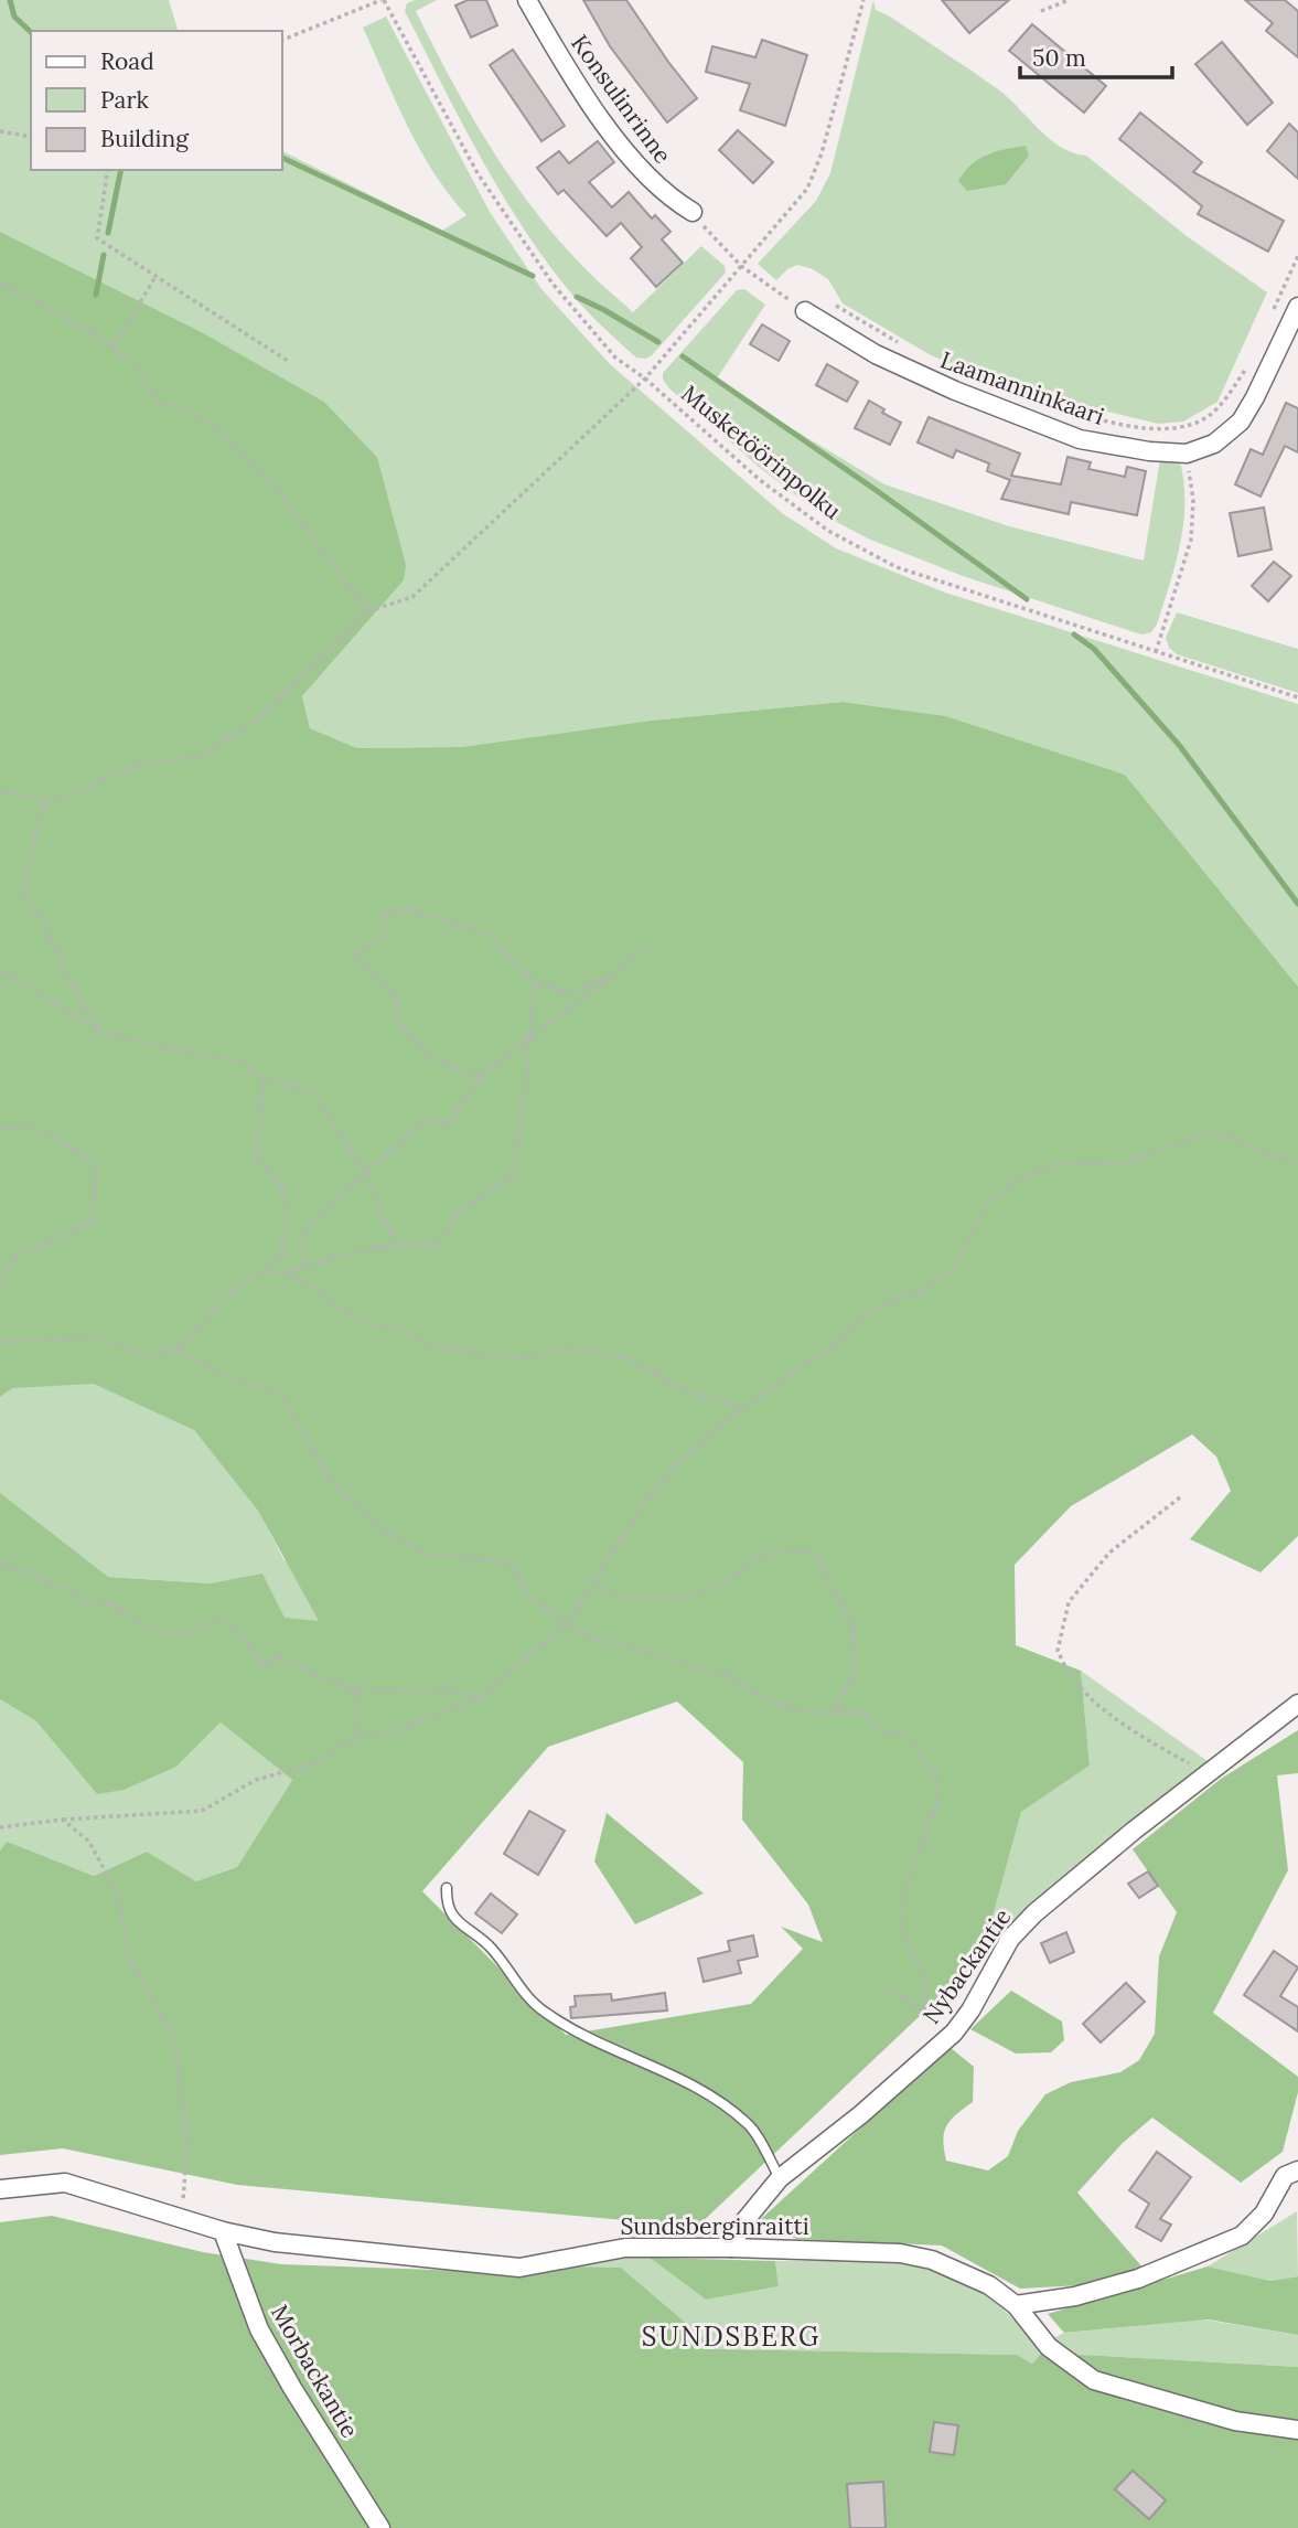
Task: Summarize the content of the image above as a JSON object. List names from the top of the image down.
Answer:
{
  "streets": {
    "street": [
      "Konsulinrinne",
      "Laamanninkaari",
      "Nybackantie",
      "Sundsberginraitti",
      "Morbackantie"
    ],
    "path": ["Musketöörinpolku"]
  },
  "crossings": [
    ["Nybackantie", "Sundsberginraitti"],
    ["Sundsberginraitti", "Morbackantie"]
  ],
  "districts": ["SUNDSBERG"],
  "legend": ["Road", "Park", "Building"],
  "scale_bar": "50 m"
}
